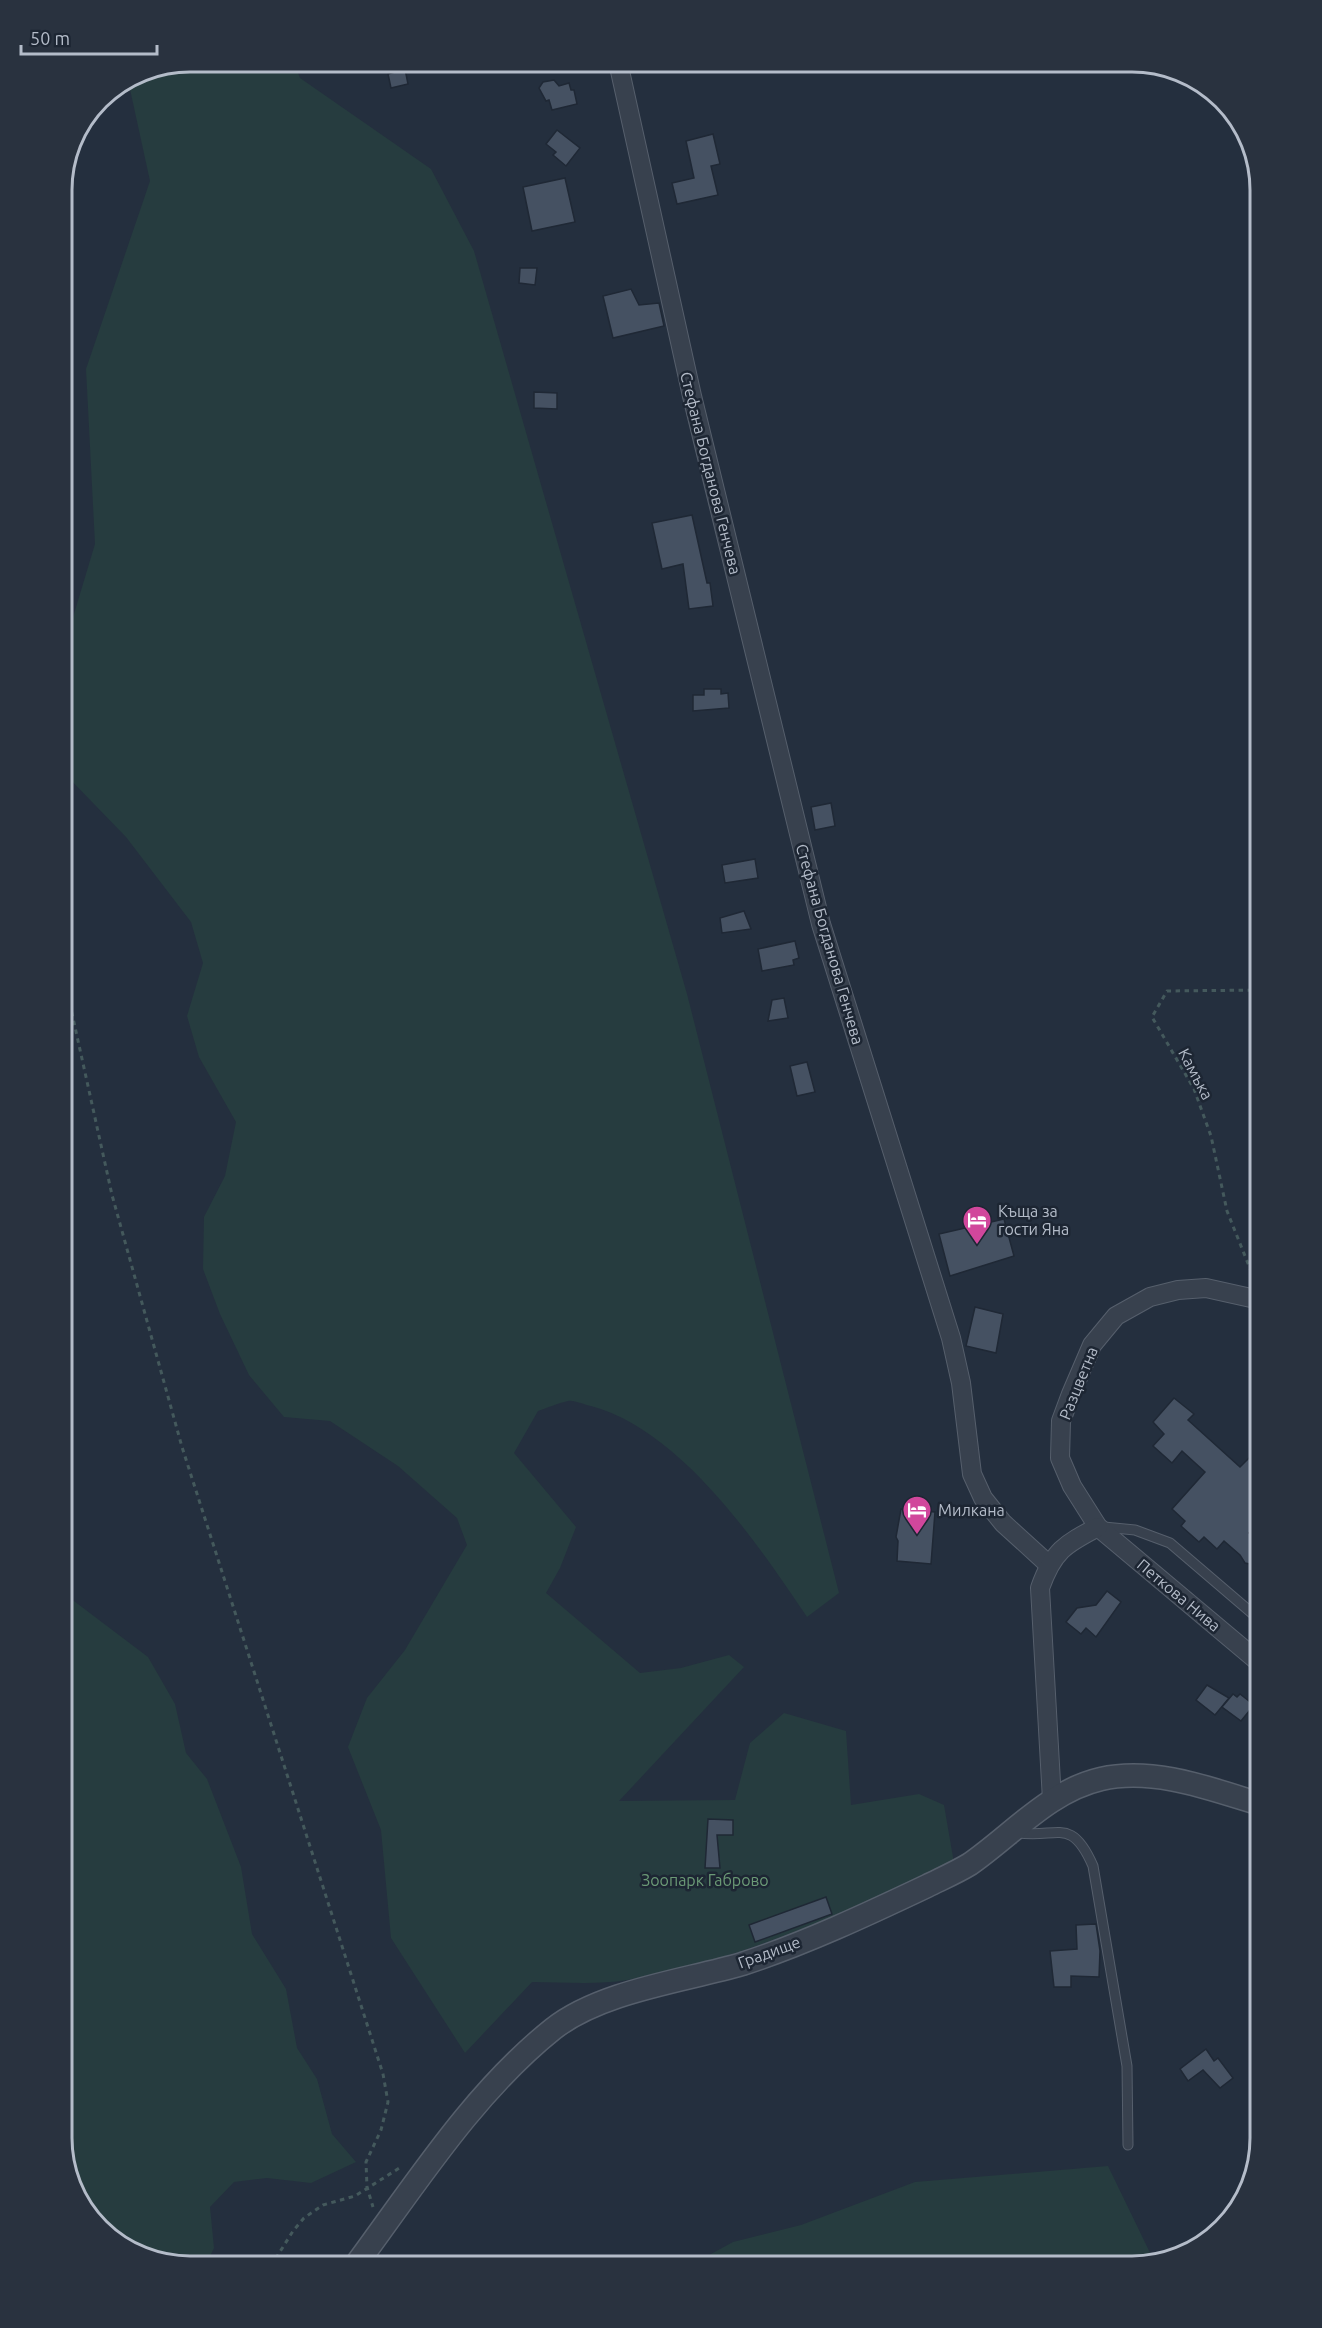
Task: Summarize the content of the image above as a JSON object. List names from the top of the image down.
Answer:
{
  "streets": {
    "street": [
      "Стефана Богданова Генчева",
      "Разцветна",
      "Петкова Нива",
      "Градище"
    ],
    "path": ["Камъка"]
  },
  "crossings": [
    ["Разцветна", "Петкова Нива"]
  ],
  "parks": ["Зоопарк Габрово"],
  "places": {
    "hotel": ["Къща за гости Яна", "Милкана"]
  },
  "scale_bar": "50 m"
}
